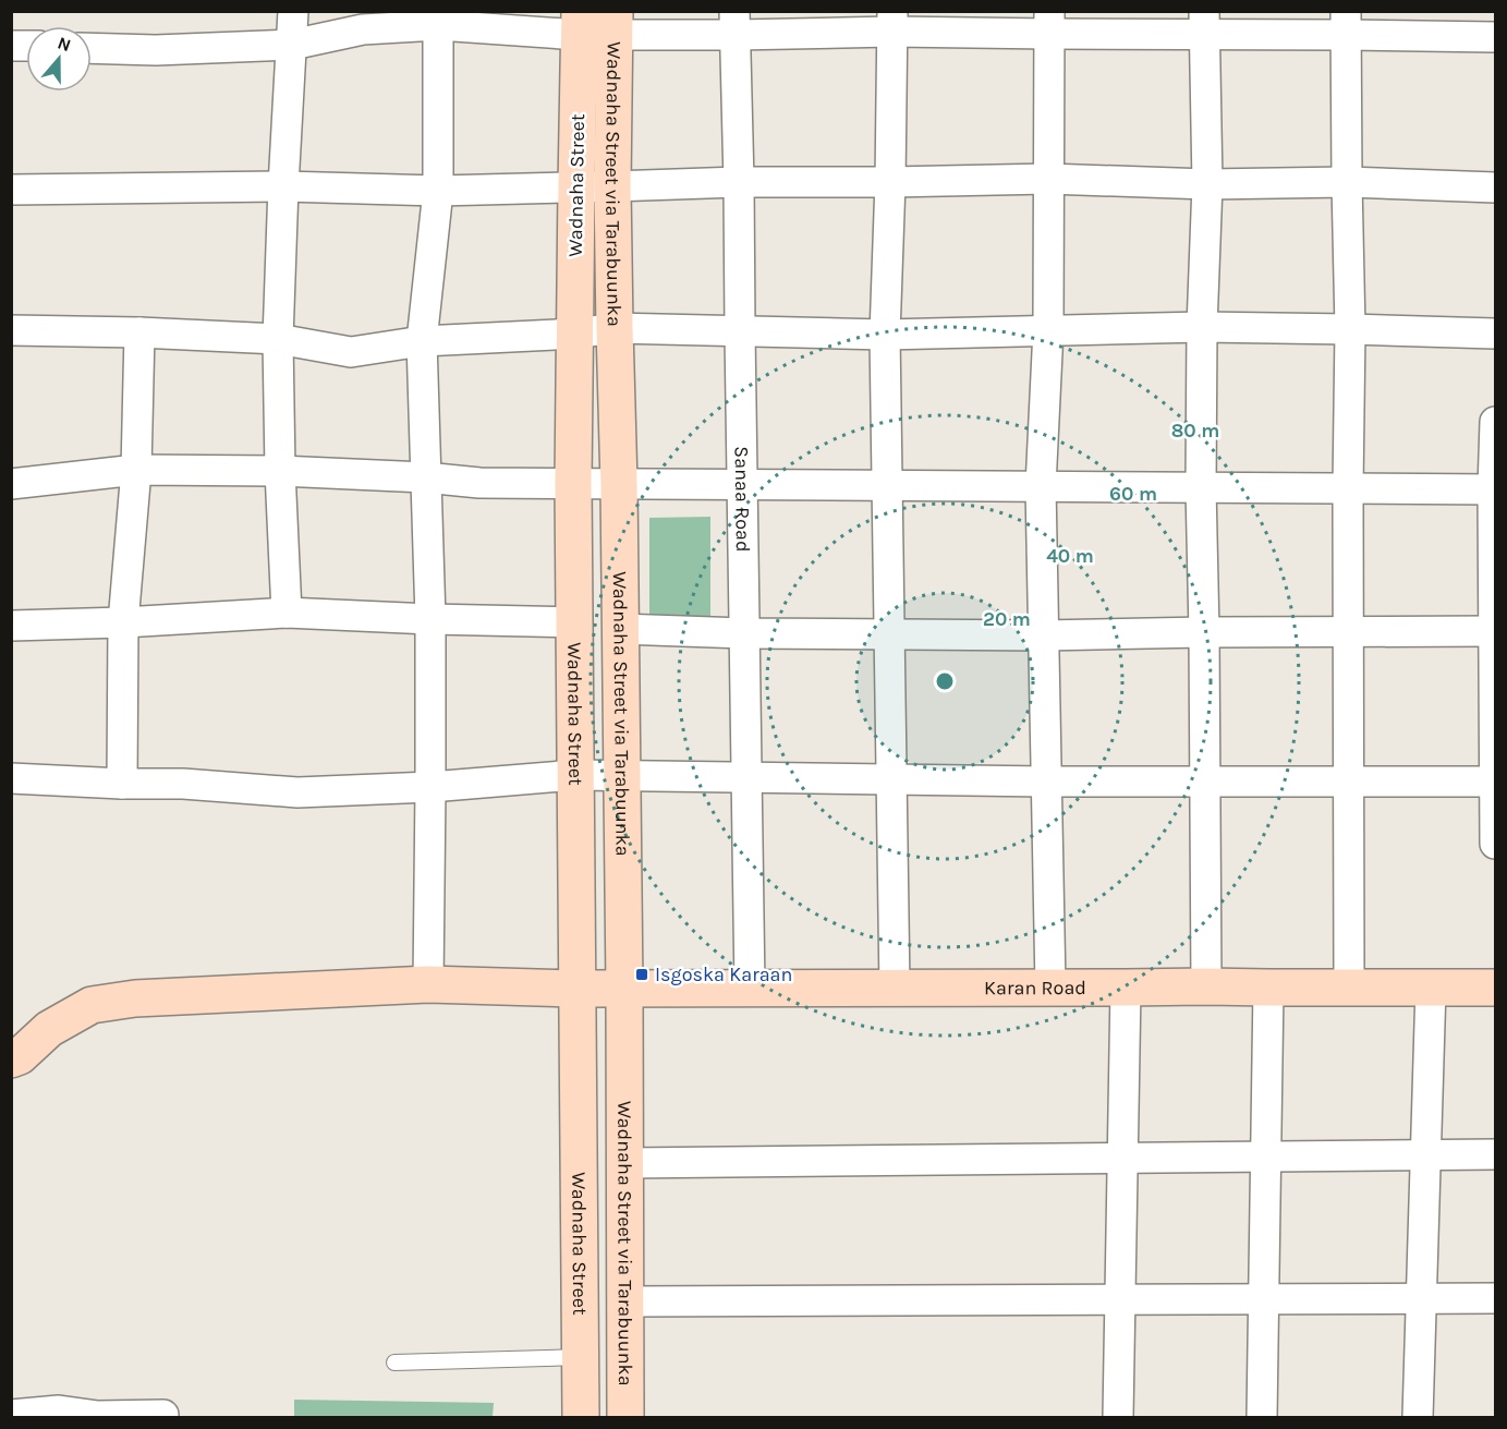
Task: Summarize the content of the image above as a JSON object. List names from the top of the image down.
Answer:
{
  "streets": {
    "main road": ["Wadnaha Street", "Wadnaha Street via Tarabuunka", "Karan Road"],
    "street": ["Sanaa Road"]
  },
  "crossings": [
    ["Wadnaha Street", "Karan Road"],
    ["Wadnaha Street via Tarabuunka", "Karan Road"],
    ["Sanaa Road", "Karan Road"]
  ],
  "places": {
    "transit": ["Isgoska Karaan"]
  },
  "north": "top",
  "rings": [
    "80 m",
    "60 m",
    "40 m",
    "20 m"
  ]
}
